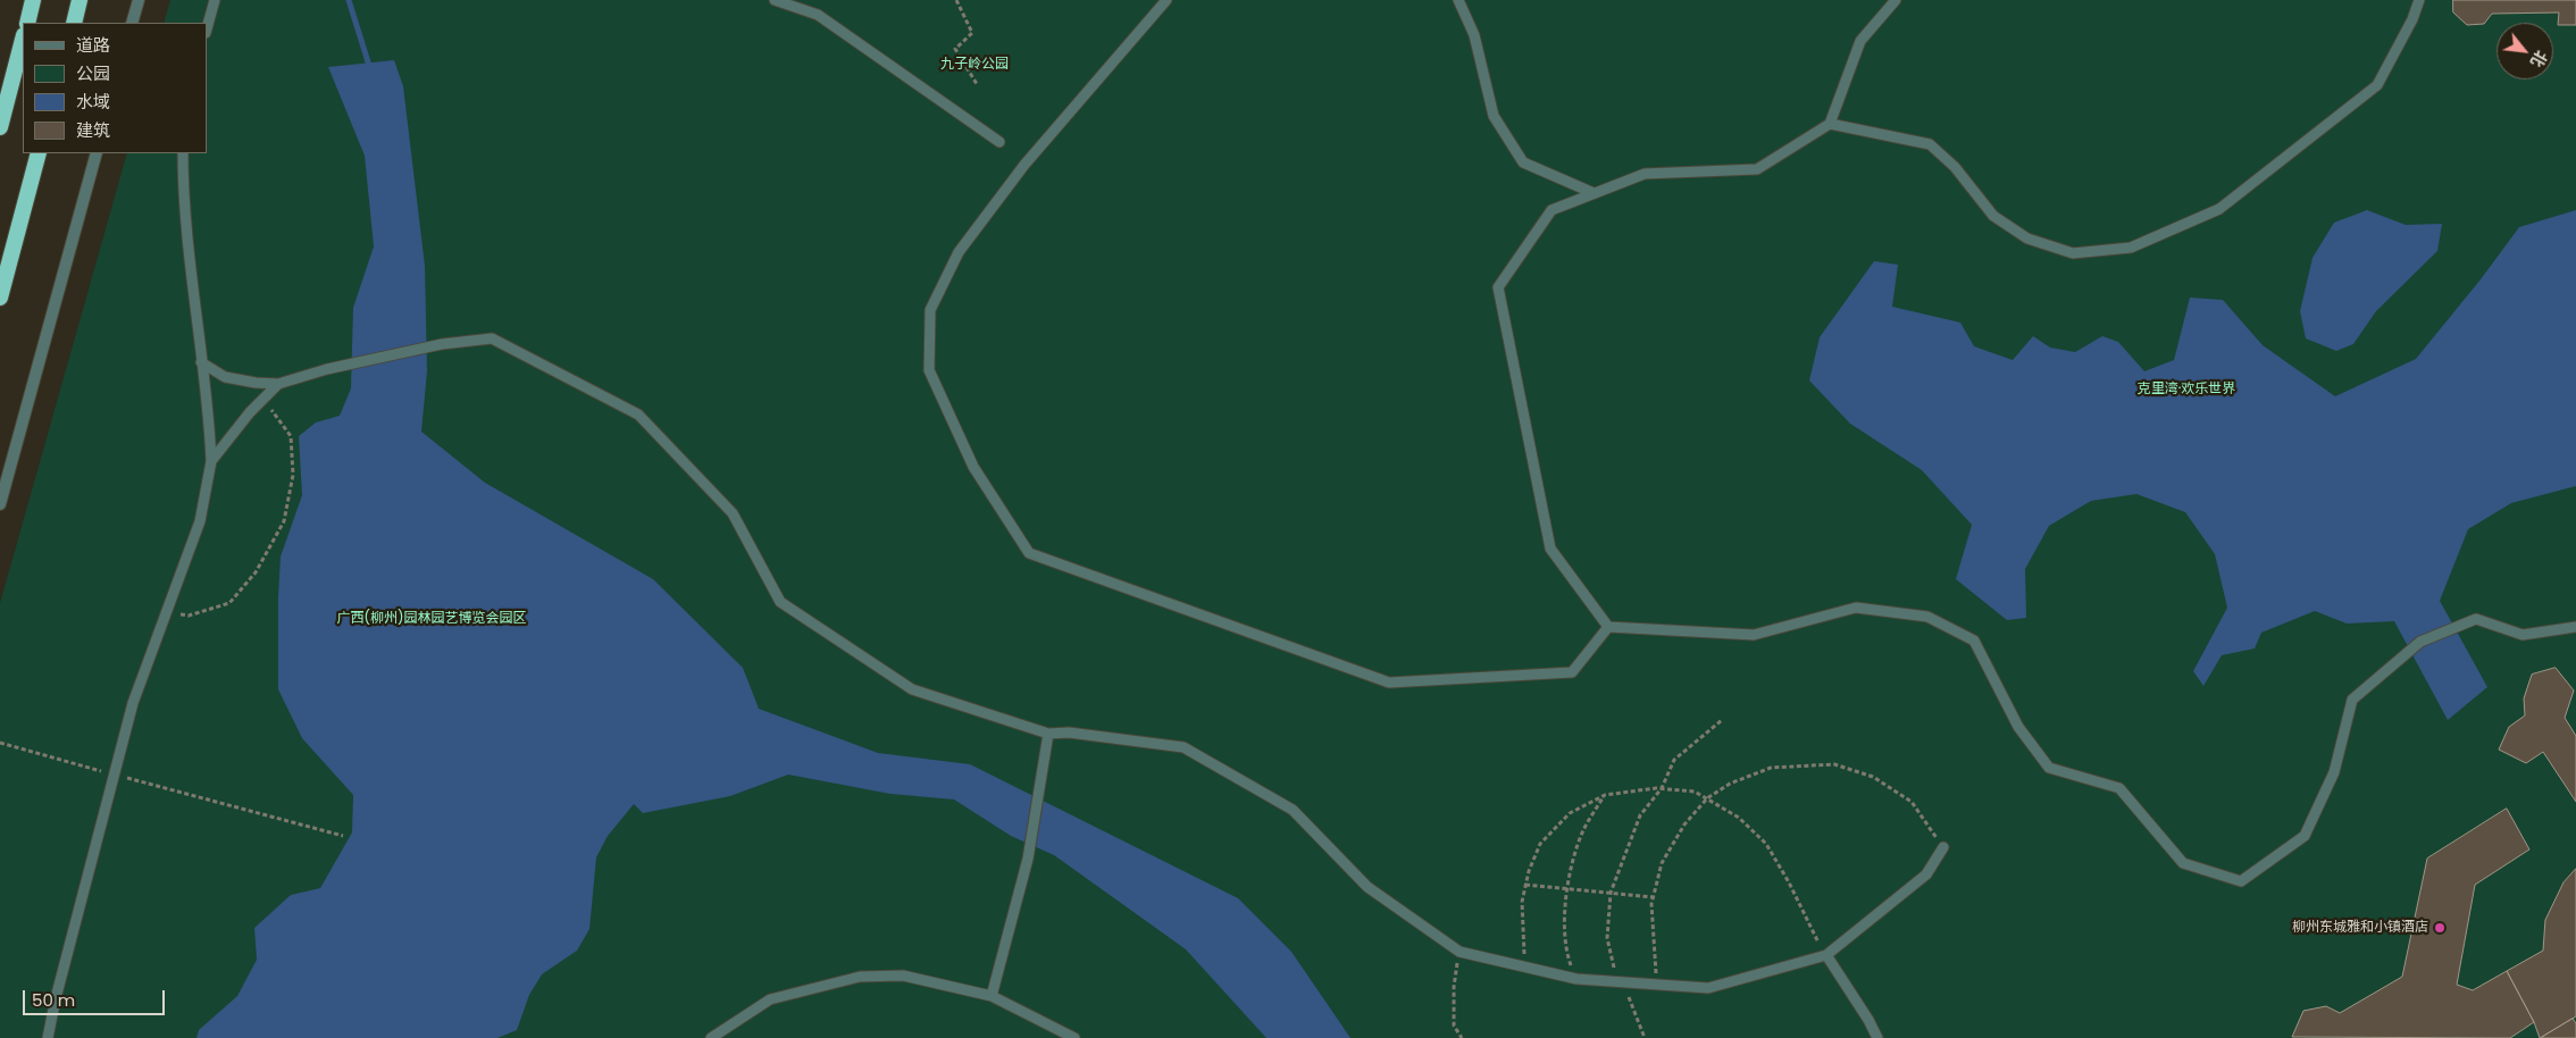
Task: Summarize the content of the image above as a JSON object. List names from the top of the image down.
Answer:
{
  "parks": ["九子岭公园", "克里湾·欢乐世界", "广西(柳州)园林园艺博览会园区"],
  "places": ["柳州东城雅和小镇酒店"],
  "legend": [
    "道路",
    "公园",
    "水域",
    "建筑"
  ],
  "scale_bar": "50 m",
  "north": "bottom right"
}
